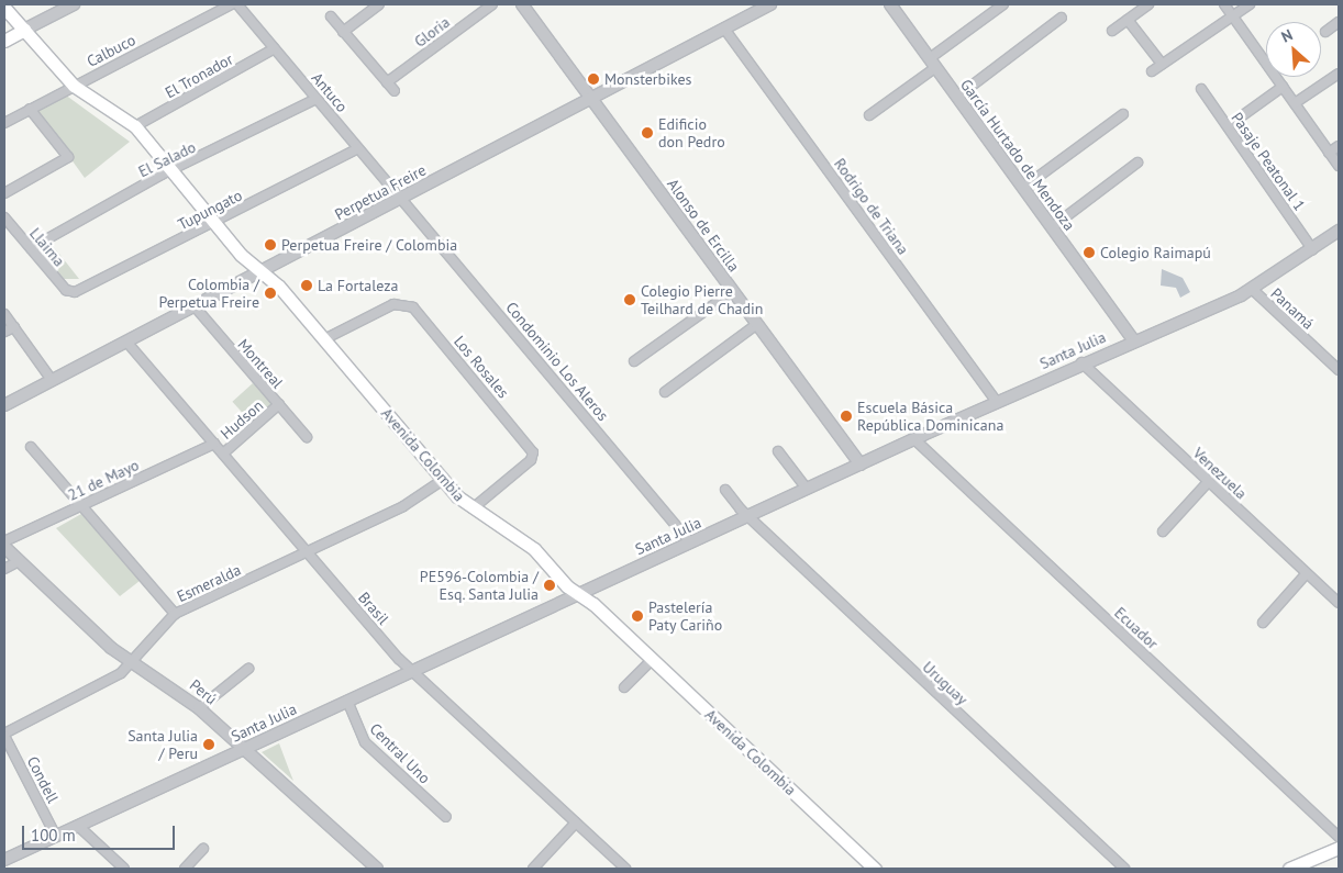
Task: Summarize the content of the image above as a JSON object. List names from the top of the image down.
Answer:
{
  "streets": {
    "main road": ["Avenida Colombia"],
    "street": [
      "Gloria",
      "Calbuco",
      "El Tronador",
      "Antuco",
      "García Hurtado de Mendoza",
      "El Salado",
      "Pasaje Peatonal 1",
      "Perpetua Freire",
      "Rodrigo de Triana",
      "Tupungato",
      "Alonso de Ercilla",
      "Llaima",
      "Panamá",
      "Santa Julia",
      "Condominio Los Aleros",
      "Montreal",
      "Los Rosales",
      "Hudson",
      "Venezuela",
      "21 de Mayo",
      "Esmeralda",
      "Brasil",
      "Ecuador",
      "Uruguay",
      "Perú",
      "Central Uno",
      "Condell"
    ]
  },
  "crossings": [
    ["Calbuco", "Avenida Colombia"],
    ["El Tronador", "Antuco"],
    ["El Tronador", "Avenida Colombia"],
    ["Antuco", "El Salado"],
    ["Antuco", "Perpetua Freire"],
    ["Antuco", "Tupungato"],
    ["Antuco", "Condominio Los Aleros"],
    ["García Hurtado de Mendoza", "Santa Julia"],
    ["El Salado", "Llaima"],
    ["El Salado", "Avenida Colombia"],
    ["Pasaje Peatonal 1", "Santa Julia"],
    ["Perpetua Freire", "Rodrigo de Triana"],
    ["Perpetua Freire", "Alonso de Ercilla"],
    ["Perpetua Freire", "Condominio Los Aleros"],
    ["Perpetua Freire", "Montreal"],
    ["Perpetua Freire", "Avenida Colombia"],
    ["Perpetua Freire", "Brasil"],
    ["Rodrigo de Triana", "Santa Julia"],
    ["Tupungato", "Llaima"],
    ["Tupungato", "Avenida Colombia"],
    ["Alonso de Ercilla", "Santa Julia"],
    ["Panamá", "Santa Julia"],
    ["Santa Julia", "Condominio Los Aleros"],
    ["Santa Julia", "Avenida Colombia"],
    ["Santa Julia", "Venezuela"],
    ["Santa Julia", "Brasil"],
    ["Santa Julia", "Ecuador"],
    ["Santa Julia", "Uruguay"],
    ["Santa Julia", "Perú"],
    ["Santa Julia", "Central Uno"],
    ["Santa Julia", "Condell"],
    ["Montreal", "Hudson"],
    ["Los Rosales", "Avenida Colombia"],
    ["Hudson", "Brasil"],
    ["Avenida Colombia", "Esmeralda"],
    ["21 de Mayo", "Brasil"],
    ["Esmeralda", "Brasil"],
    ["Esmeralda", "Perú"],
    ["Esmeralda", "Condell"]
  ],
  "places": [
    "Monsterbikes",
    "Edificio don Pedro",
    "Perpetua Freire / Colombia",
    "Colegio Raimapú",
    "La Fortaleza",
    "Colombia / Perpetua Freire",
    "Colegio Pierre Teilhard de Chadin",
    "Escuela Básica República Dominicana",
    "PE596-Colombia / Esq. Santa Julia",
    "Pastelería Paty Cariño",
    "Santa Julia / Peru"
  ],
  "scale_bar": "100 m",
  "north": "top left"
}
